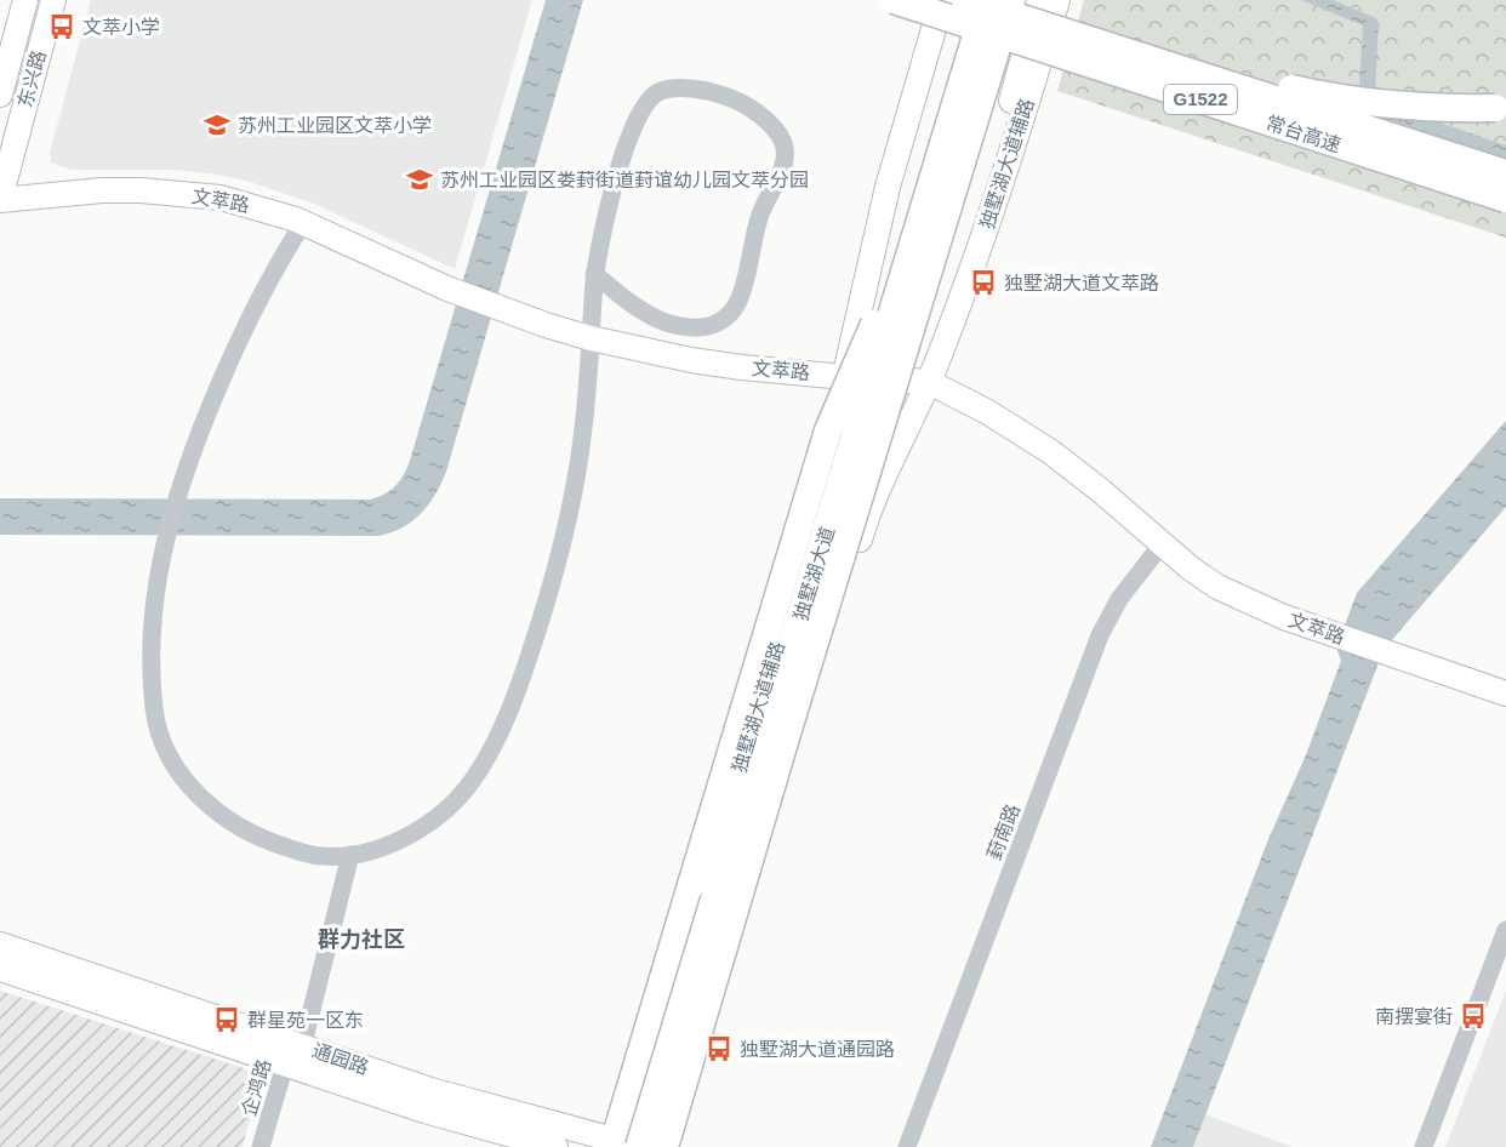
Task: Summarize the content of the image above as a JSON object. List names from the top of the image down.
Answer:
{
  "streets": {
    "highway": ["G1522", "常台高速", "独墅湖大道"],
    "main road": [
      "东兴路",
      "独墅湖大道辅路",
      "文萃路",
      "通园路"
    ],
    "street": ["葑南路", "企鸿路"]
  },
  "crossings": [
    ["东兴路", "文萃路"],
    ["独墅湖大道辅路", "文萃路"],
    ["独墅湖大道辅路", "独墅湖大道"],
    ["独墅湖大道辅路", "通园路"],
    ["文萃路", "葑南路"],
    ["独墅湖大道", "通园路"],
    ["通园路", "企鸿路"]
  ],
  "districts": ["群力社区"],
  "places": {
    "bus stop": [
      "文萃小学",
      "独墅湖大道文萃路",
      "南摆宴街",
      "群星苑一区东",
      "独墅湖大道通园路"
    ],
    "school or university": ["苏州工业园区文萃小学", "苏州工业园区娄葑街道葑谊幼儿园文萃分园"]
  }
}
